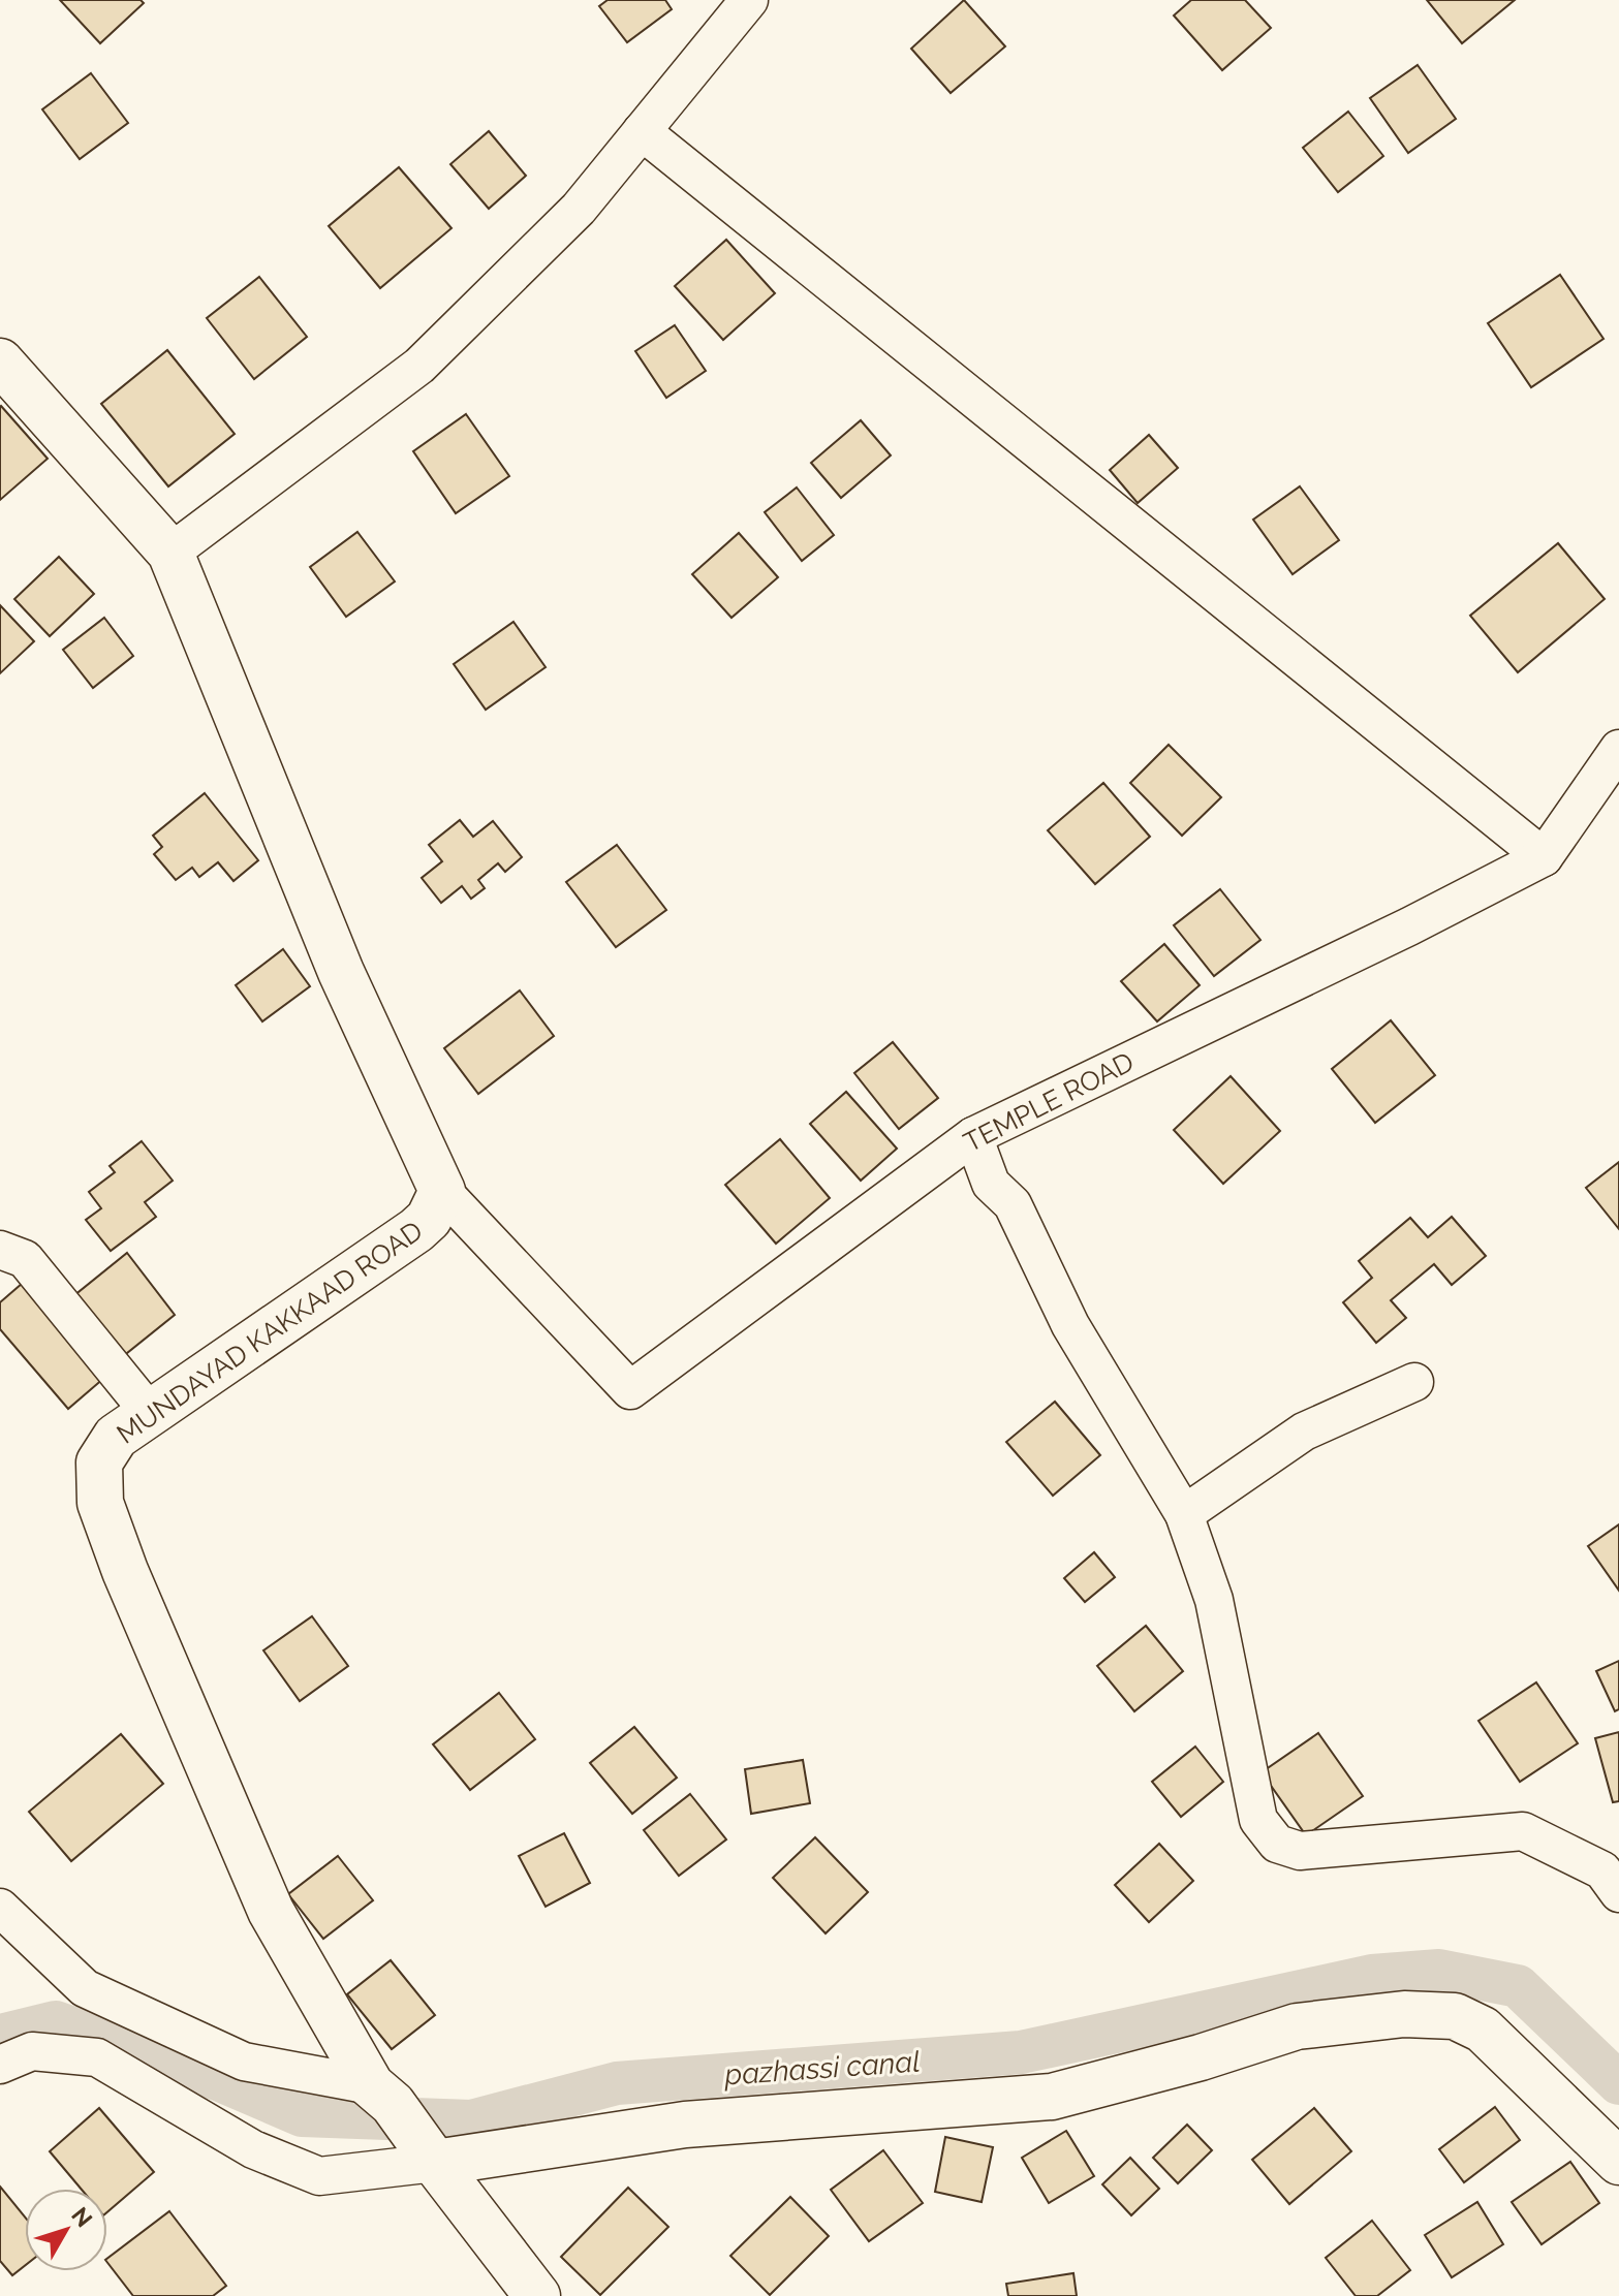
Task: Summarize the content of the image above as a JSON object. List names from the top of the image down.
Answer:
{
  "streets": {
    "main road": ["MUNDAYAD KAKKAAD ROAD"],
    "street": ["TEMPLE ROAD"]
  },
  "crossings": [
    ["TEMPLE ROAD", "MUNDAYAD KAKKAAD ROAD"]
  ],
  "water": ["pazhassi canal"],
  "north": "top right"
}
